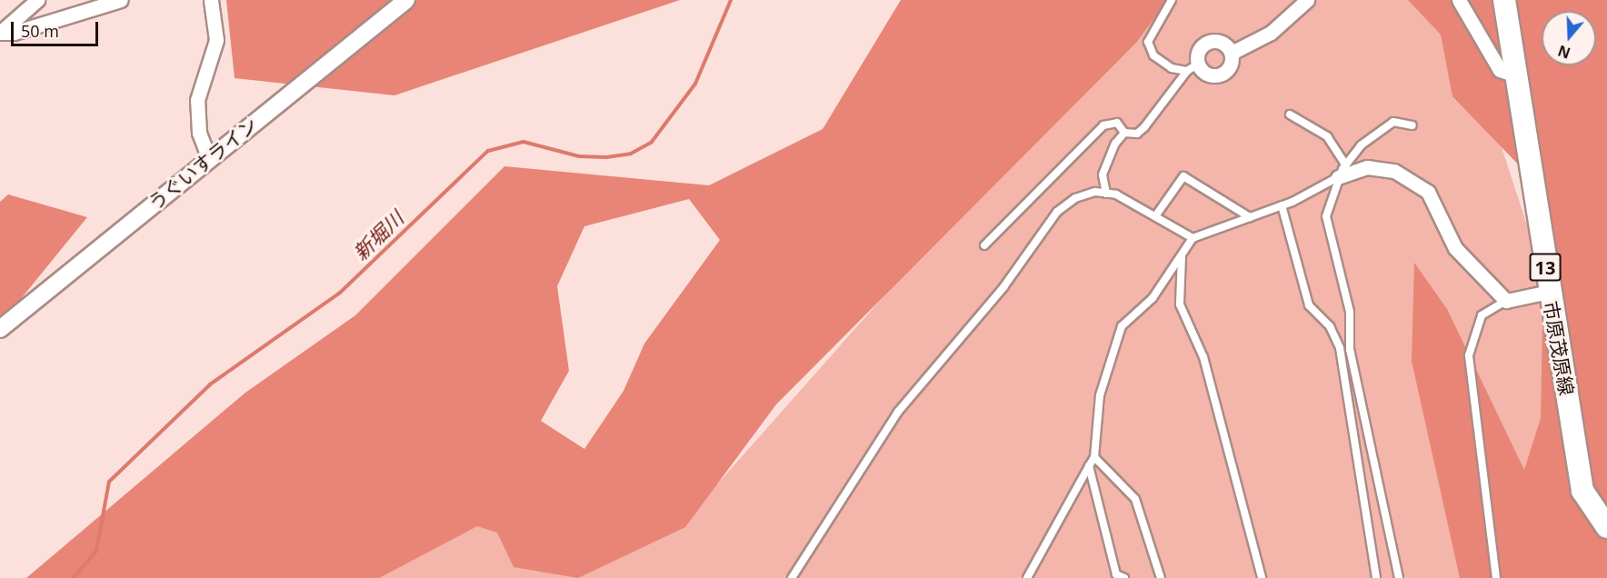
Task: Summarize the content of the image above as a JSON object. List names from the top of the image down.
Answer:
{
  "streets": {
    "main road": ["13", "市原茂原線"],
    "street": ["うぐいすライン"]
  },
  "water": ["新堀川"],
  "scale_bar": "50 m",
  "north": "bottom"
}
